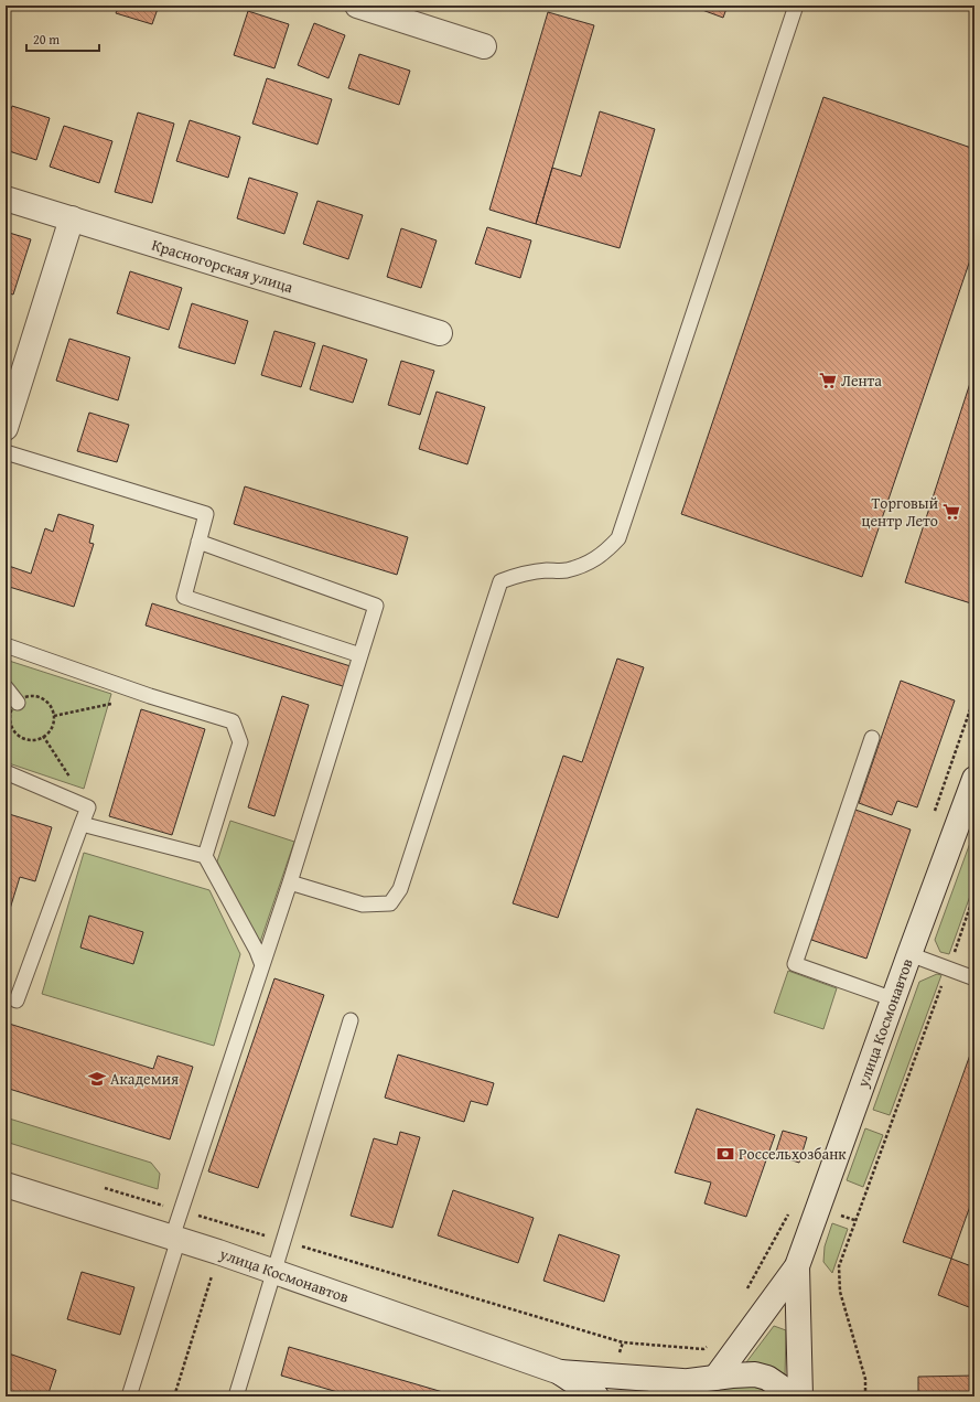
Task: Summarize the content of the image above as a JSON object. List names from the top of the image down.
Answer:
{
  "streets": {
    "street": ["Красногорская улица", "улица Космонавтов"]
  },
  "places": {
    "supermarket": ["Лента", "Торговый центр Лето"],
    "school or university": ["Академия"],
    "bank": ["Россельхозбанк"]
  },
  "scale_bar": "20 m"
}
